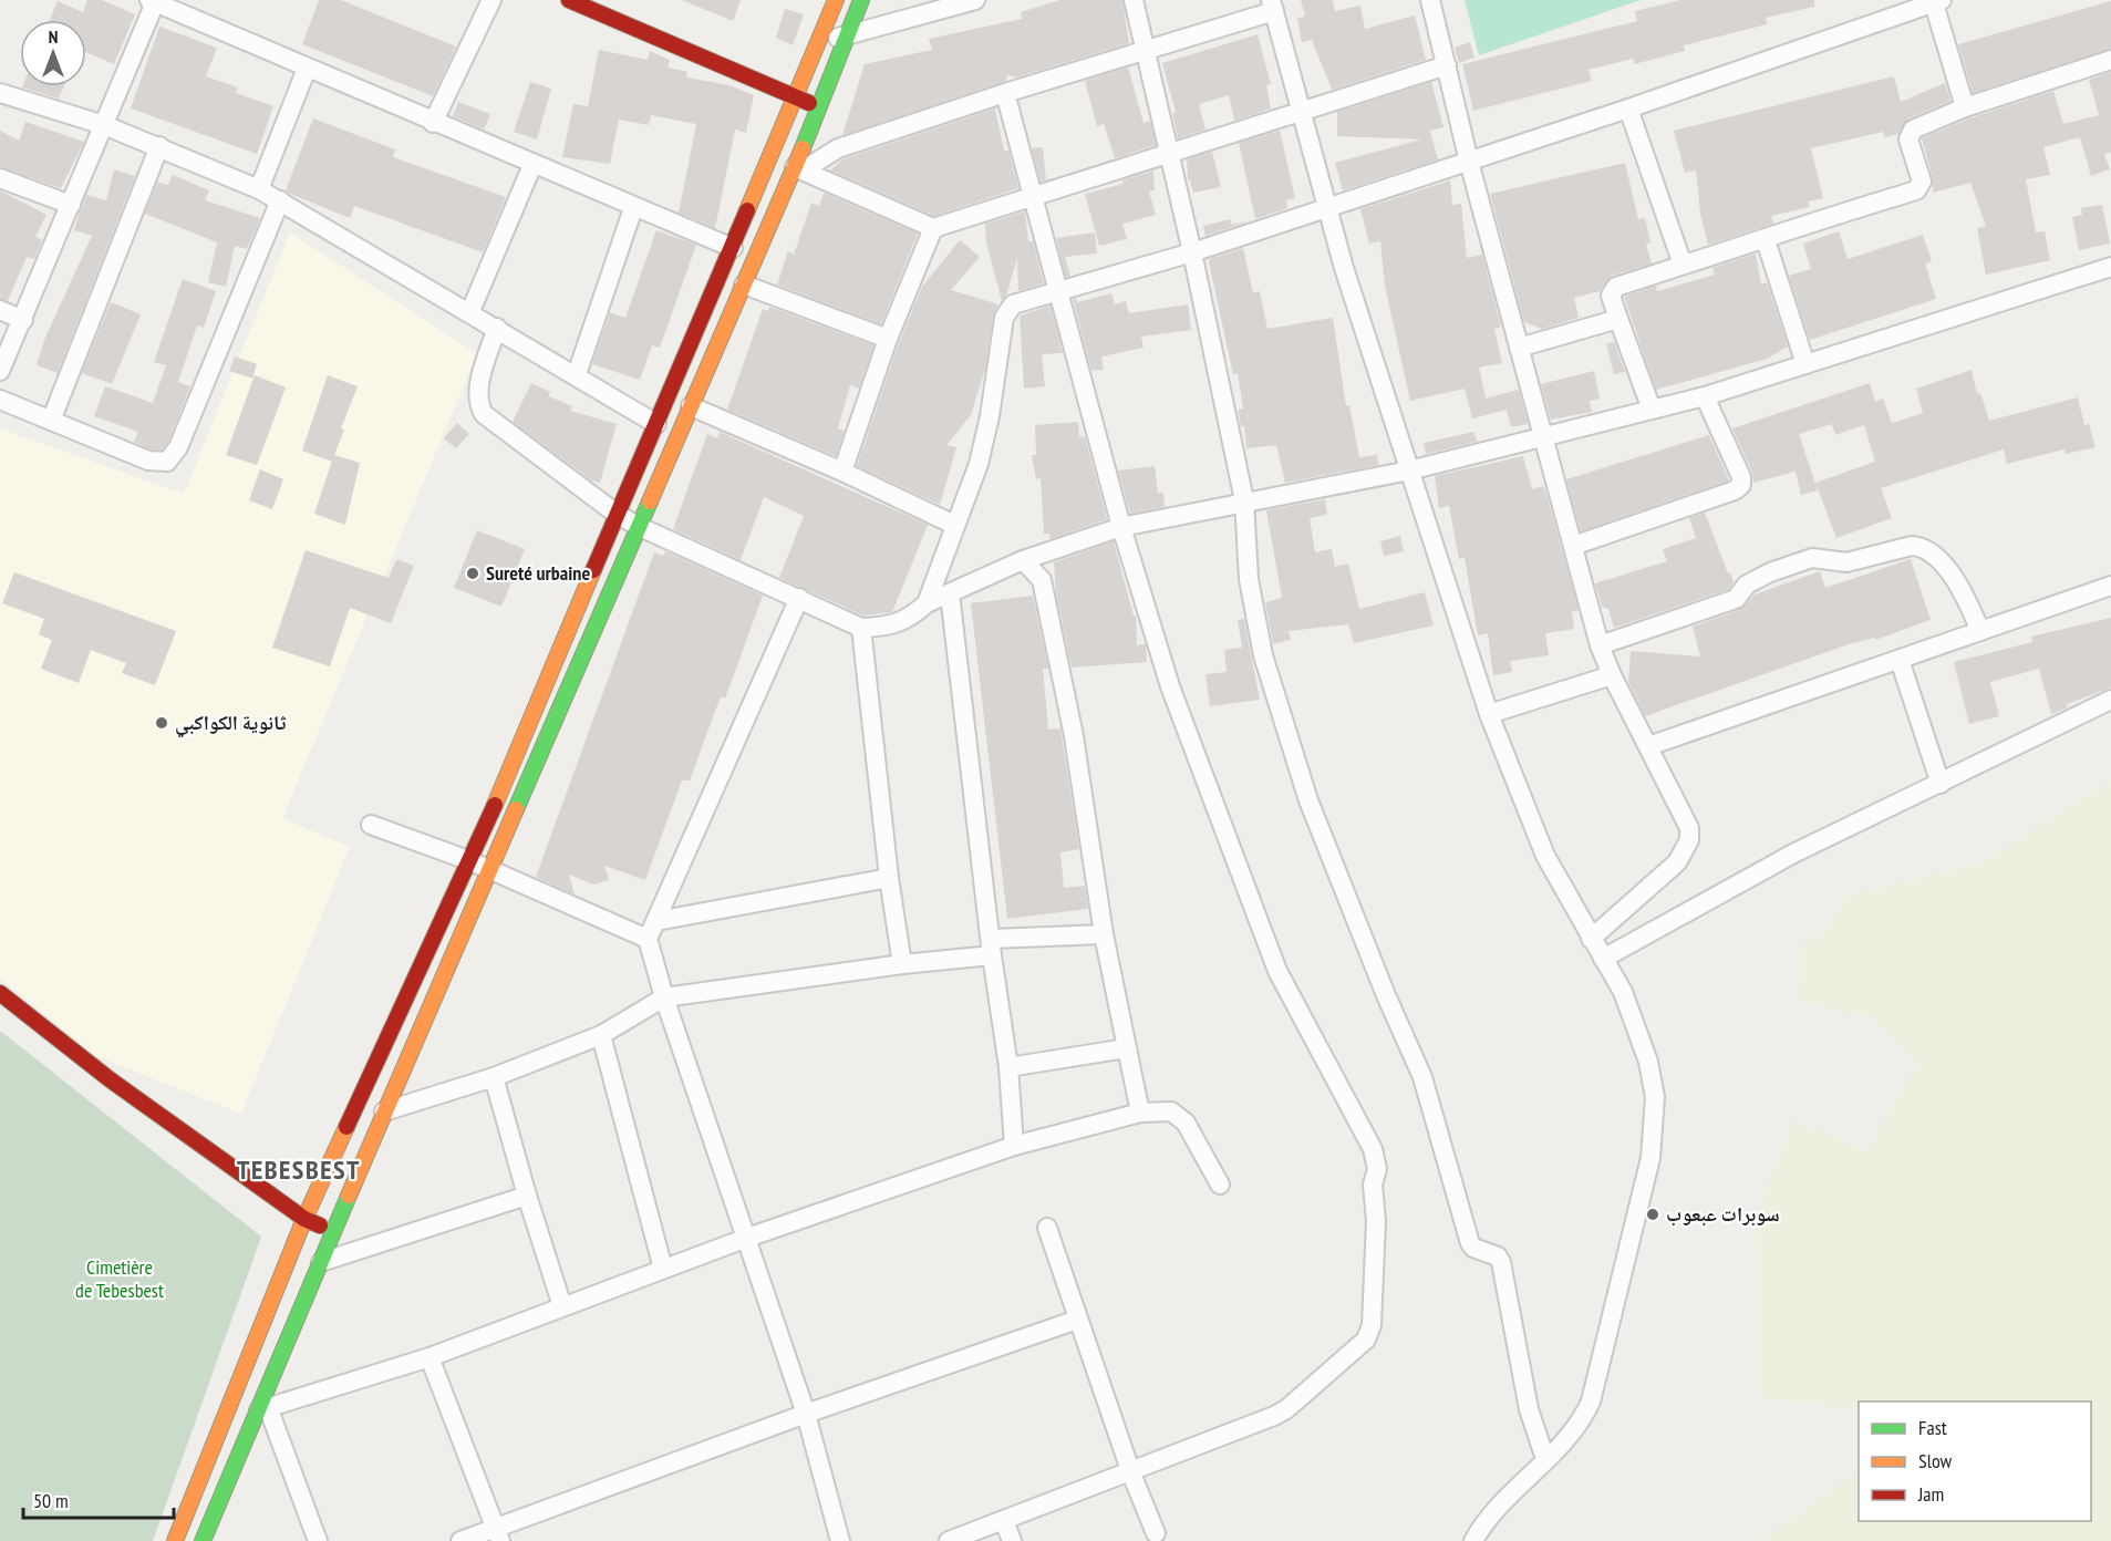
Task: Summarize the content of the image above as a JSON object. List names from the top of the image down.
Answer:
{
  "districts": ["TEBESBEST"],
  "parks": ["Cimetière de Tebesbest"],
  "places": ["Sureté urbaine", "ثانوية الكواكبي", "سوبرات عبعوب"],
  "legend": ["Fast", "Slow", "Jam"],
  "scale_bar": "50 m",
  "north": "top"
}
